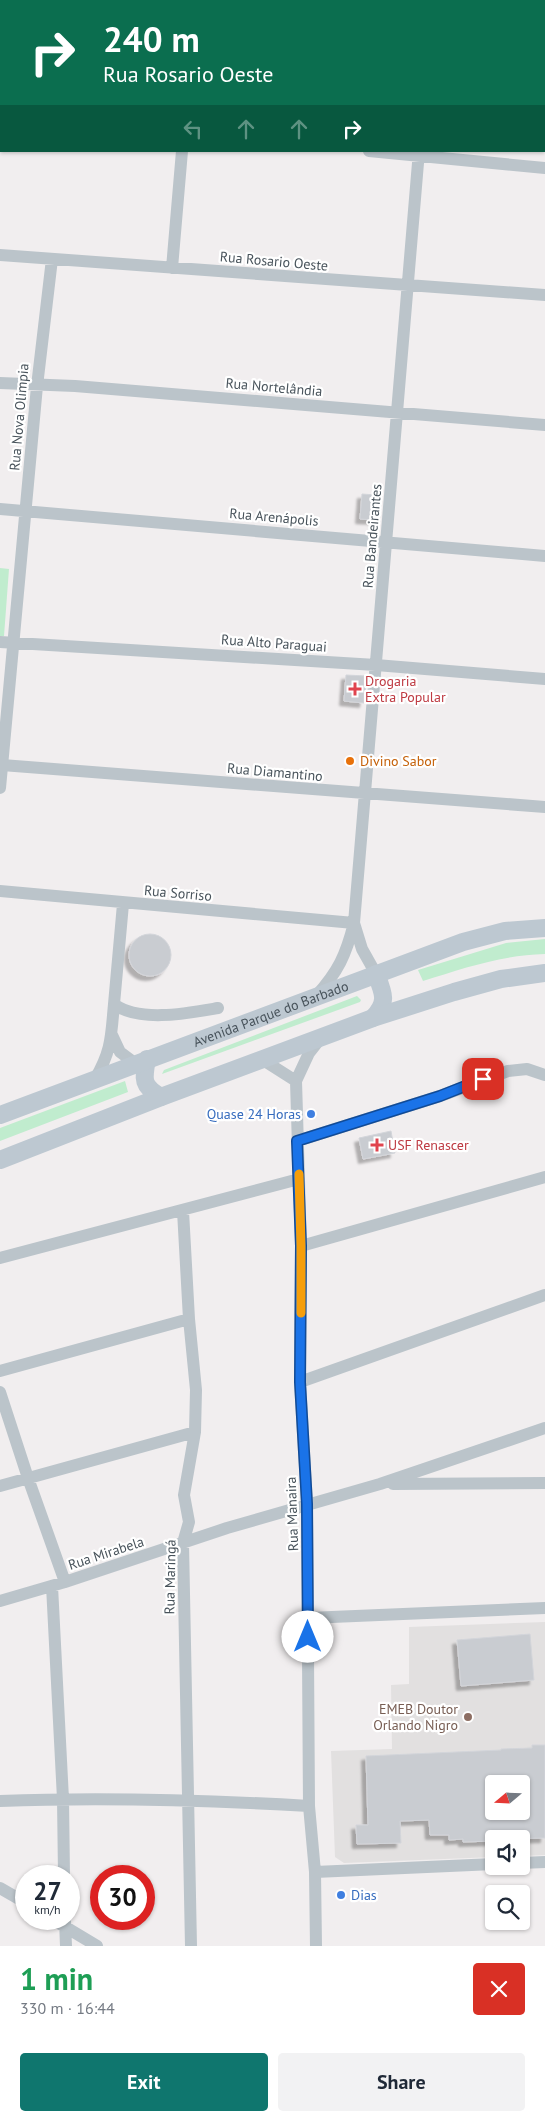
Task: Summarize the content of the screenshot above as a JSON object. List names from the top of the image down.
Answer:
{
  "streets": {
    "main road": ["Avenida Parque do Barbado"],
    "street": [
      "Rua Rosario Oeste",
      "Rua Nortelândia",
      "Rua Nova Olimpia",
      "Rua Arenápolis",
      "Rua Bandeirantes",
      "Rua Alto Paraguai",
      "Rua Diamantino",
      "Rua Sorriso",
      "Rua Manaira",
      "Rua Mirabela",
      "Rua Maringá"
    ]
  },
  "crossings": [
    ["Rua Rosario Oeste", "Rua Nova Olimpia"],
    ["Rua Rosario Oeste", "Rua Bandeirantes"],
    ["Rua Nortelândia", "Rua Nova Olimpia"],
    ["Rua Nortelândia", "Rua Bandeirantes"],
    ["Rua Nova Olimpia", "Rua Arenápolis"],
    ["Rua Nova Olimpia", "Rua Alto Paraguai"],
    ["Rua Nova Olimpia", "Rua Diamantino"],
    ["Rua Arenápolis", "Rua Bandeirantes"],
    ["Rua Bandeirantes", "Rua Alto Paraguai"],
    ["Rua Bandeirantes", "Rua Diamantino"],
    ["Rua Bandeirantes", "Rua Sorriso"],
    ["Rua Bandeirantes", "Avenida Parque do Barbado"],
    ["Rua Manaira", "Rua Mirabela"],
    ["Rua Mirabela", "Rua Maringá"]
  ],
  "places": {
    "health": ["Drogaria Extra Popular", "USF Renascer"],
    "other": [
      "Divino Sabor",
      "Quase 24 Horas",
      "EMEB Doutor Orlando Nigro",
      "Dias"
    ]
  },
  "north": "left",
  "page": {
    "turn": ["240 m", "Rua Rosario Oeste"],
    "speed": "27 km/h",
    "limit": "30",
    "heading": ["1 min", "330 m · 16:44"],
    "buttons": ["Exit", "Share"]
  }
}
